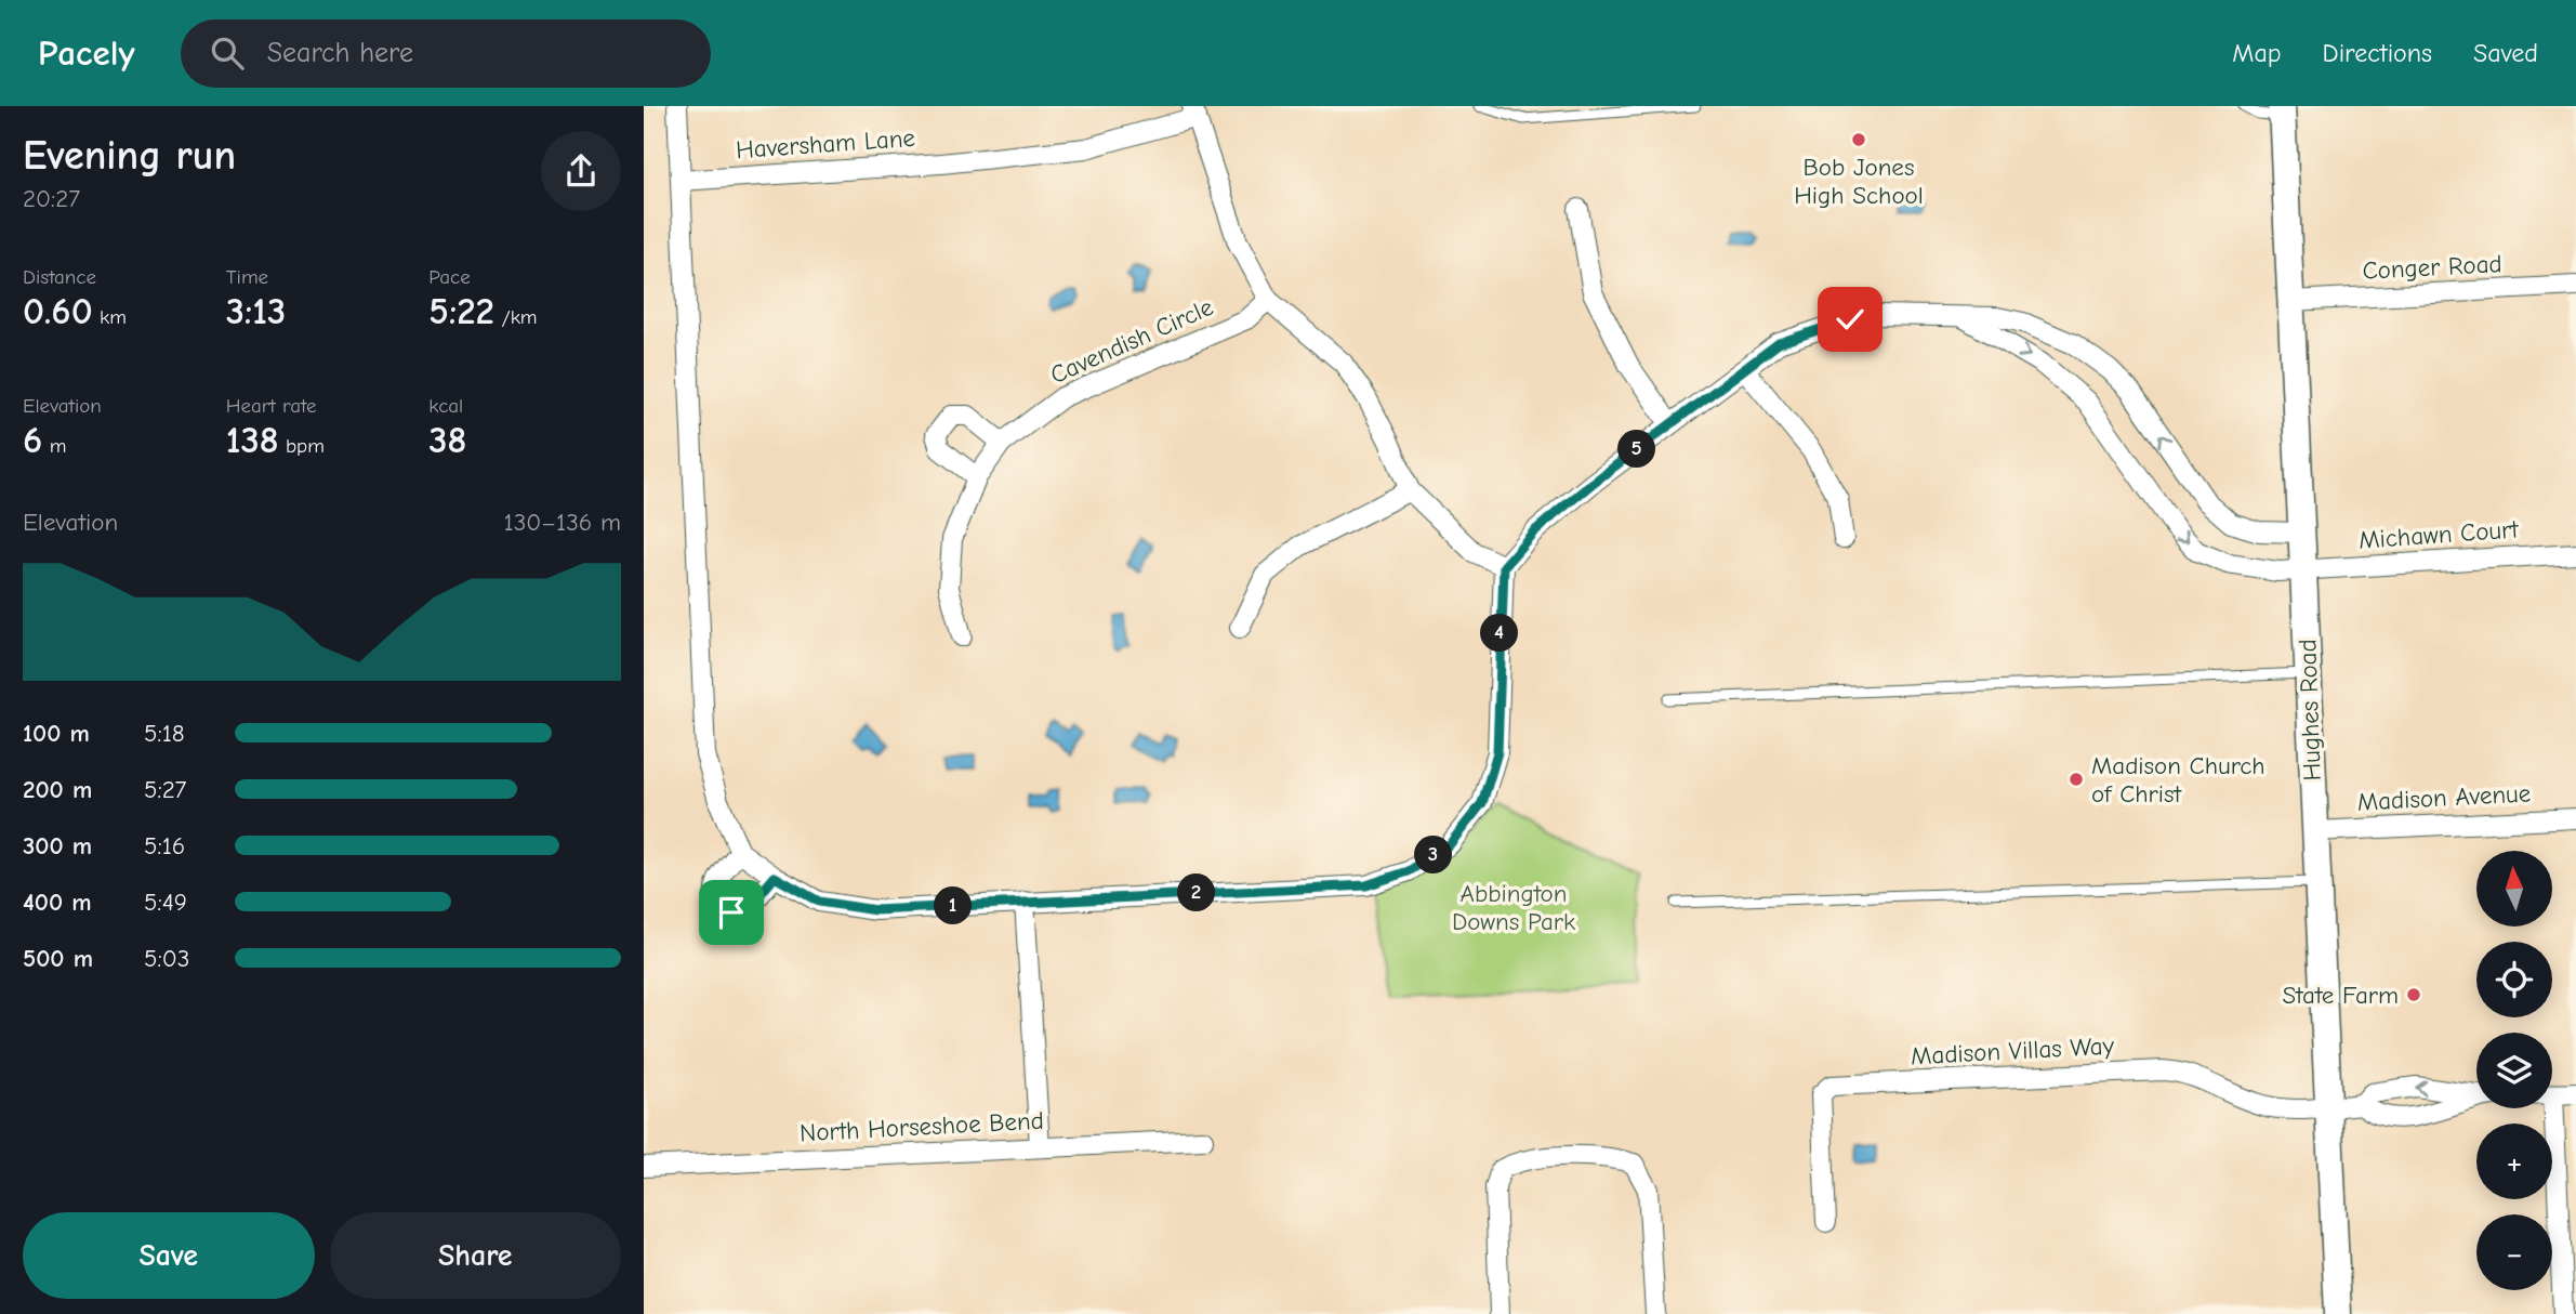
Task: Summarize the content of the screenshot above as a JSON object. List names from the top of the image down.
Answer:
{
  "streets": {
    "main road": ["Hughes Road"],
    "street": [
      "Haversham Lane",
      "Conger Road",
      "Cavendish Circle",
      "Michawn Court",
      "Madison Avenue",
      "Madison Villas Way",
      "North Horseshoe Bend"
    ]
  },
  "crossings": [
    ["Conger Road", "Hughes Road"],
    ["Michawn Court", "Hughes Road"],
    ["Hughes Road", "Madison Avenue"],
    ["Hughes Road", "Madison Villas Way"]
  ],
  "parks": ["Abbington Downs Park"],
  "places": ["Bob Jones High School", "Madison Church of Christ", "State Farm"],
  "north": "top",
  "page": {
    "header": "Pacely",
    "search": "Search here",
    "nav": ["Map", "Directions", "Saved"],
    "heading": ["Evening run", "20:27"],
    "stats": [
      ["Distance", "0.60 km"],
      ["Time", "3:13"],
      ["Pace", "5:22 /km"],
      ["Elevation", "6 m"],
      ["Heart rate", "138 bpm"],
      ["kcal", "38"]
    ],
    "pins": [
      "5",
      "4",
      "3",
      "2",
      "1"
    ],
    "chart": ["Elevation", "130–136 m"],
    "list": [
      {
        "name": "100 m",
        "note": "5:18"
      },
      {
        "name": "200 m",
        "note": "5:27"
      },
      {
        "name": "300 m",
        "note": "5:16"
      },
      {
        "name": "400 m",
        "note": "5:49"
      },
      {
        "name": "500 m",
        "note": "5:03"
      }
    ],
    "map_buttons": ["+", "−"],
    "buttons": ["Save", "Share"]
  }
}
